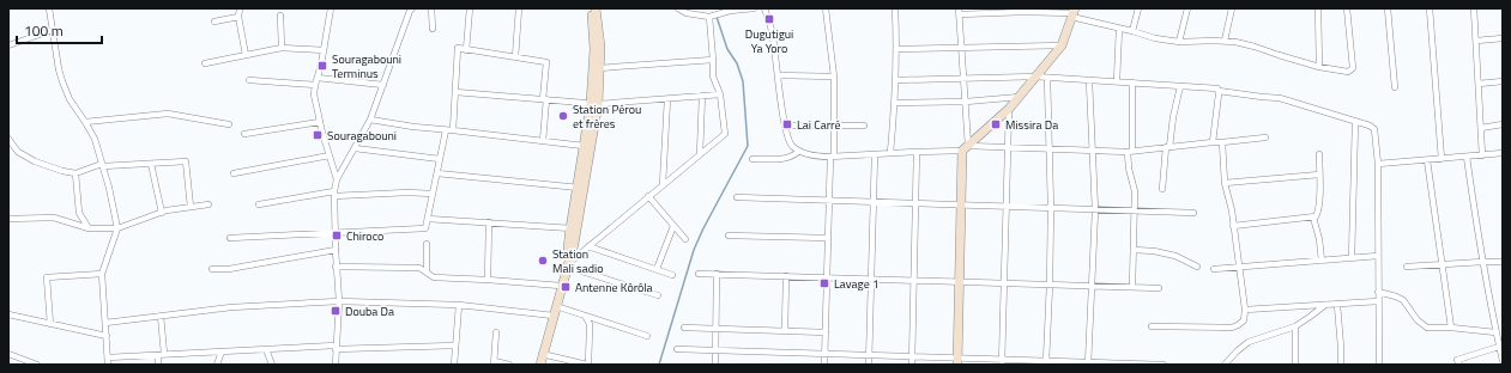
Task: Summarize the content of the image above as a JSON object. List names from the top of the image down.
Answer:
{
  "places": {
    "transit": [
      "Dugutigui Ya Yoro",
      "Souragabouni Terminus",
      "Lai Carré",
      "Missira Da",
      "Souragabouni",
      "Chiroco",
      "Lavage 1",
      "Antenne Kôrôla",
      "Douba Da"
    ],
    "other": ["Station Pérou et frères", "Station Mali sadio"]
  },
  "scale_bar": "100 m"
}
